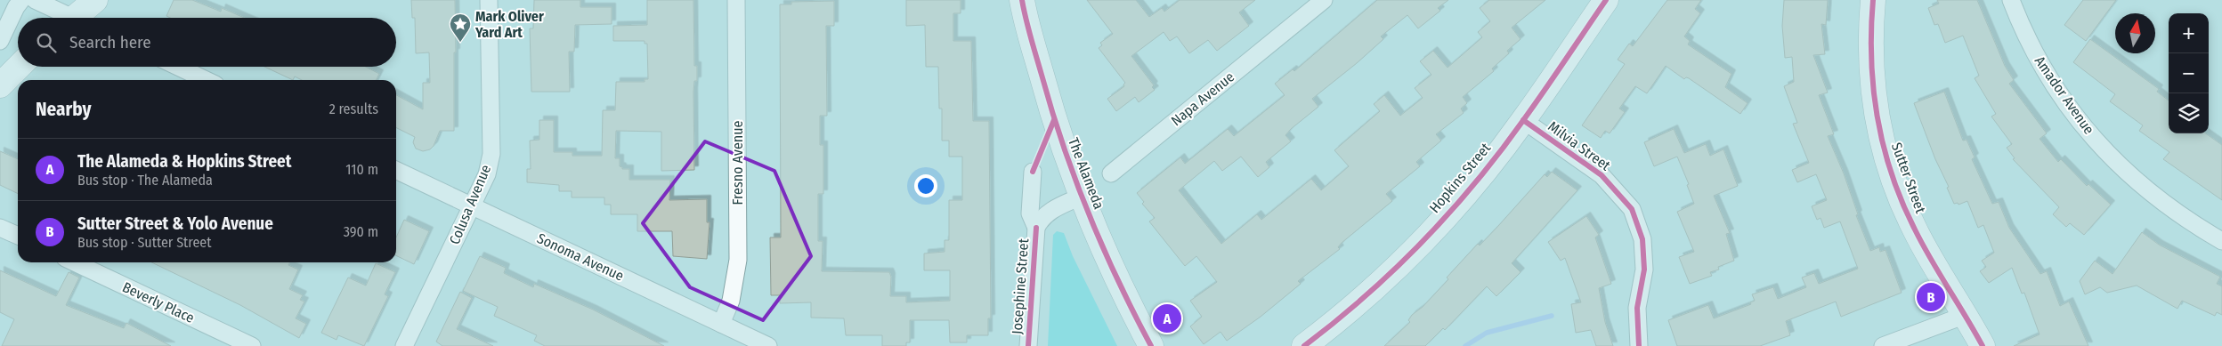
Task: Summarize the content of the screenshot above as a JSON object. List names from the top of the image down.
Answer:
{
  "streets": {
    "street": [
      "Amador Avenue",
      "Napa Avenue",
      "Milvia Street",
      "Fresno Avenue",
      "The Alameda",
      "Hopkins Street",
      "Sutter Street",
      "Colusa Avenue",
      "Sonoma Avenue",
      "Josephine Street",
      "Beverly Place"
    ]
  },
  "crossings": [
    ["Milvia Street", "Hopkins Street"],
    ["Fresno Avenue", "Sonoma Avenue"],
    ["The Alameda", "Josephine Street"],
    ["Colusa Avenue", "Sonoma Avenue"]
  ],
  "places": {
    "place": ["Mark Oliver Yard Art"]
  },
  "north": "top",
  "page": {
    "map_buttons": ["+", "−"],
    "search": "Search here",
    "heading": ["Nearby", "2 results"],
    "list": [
      {
        "mark": "A",
        "name": "The Alameda & Hopkins Street",
        "note": "Bus stop · The Alameda",
        "value": "110 m"
      },
      {
        "mark": "B",
        "name": "Sutter Street & Yolo Avenue",
        "note": "Bus stop · Sutter Street",
        "value": "390 m"
      }
    ],
    "pins": ["B", "A"]
  }
}
